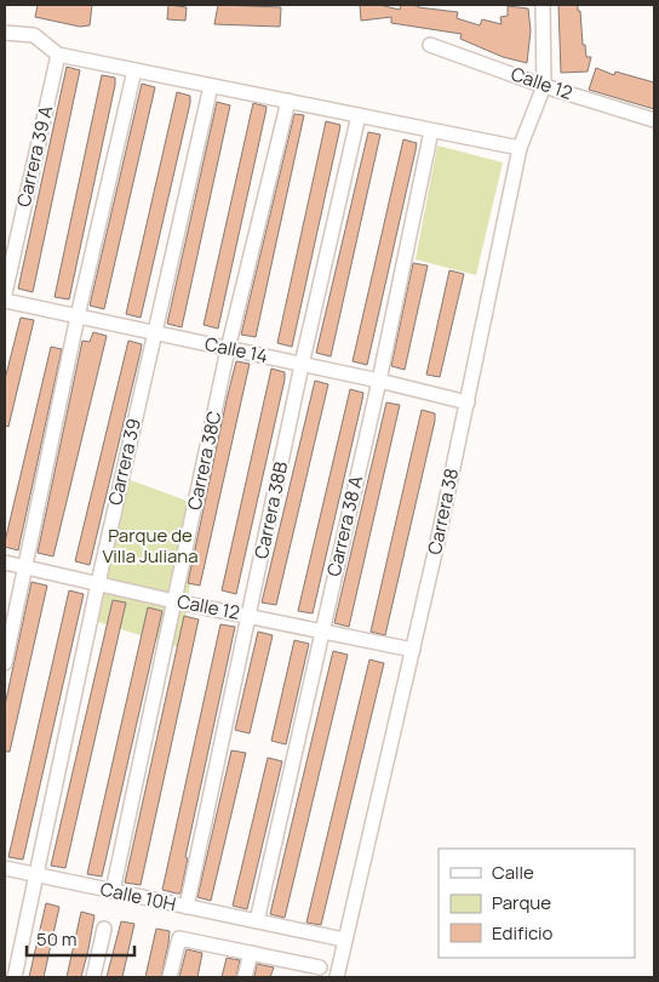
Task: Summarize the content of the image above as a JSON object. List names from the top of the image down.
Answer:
{
  "streets": {
    "street": [
      "Calle 12",
      "Carrera 39 A",
      "Calle 14",
      "Carrera 38C",
      "Carrera 39",
      "Carrera 38B",
      "Carrera 38",
      "Carrera 38 A",
      "Calle 10H"
    ]
  },
  "crossings": [
    ["Calle 12", "Carrera 38C"],
    ["Calle 12", "Carrera 39"],
    ["Calle 12", "Carrera 38B"],
    ["Calle 12", "Carrera 38"],
    ["Calle 12", "Carrera 38 A"],
    ["Calle 14", "Carrera 38C"],
    ["Calle 14", "Carrera 39"],
    ["Calle 14", "Carrera 38B"],
    ["Calle 14", "Carrera 38"],
    ["Calle 14", "Carrera 38 A"],
    ["Carrera 38C", "Calle 10H"],
    ["Carrera 39", "Calle 10H"],
    ["Carrera 38B", "Calle 10H"],
    ["Carrera 38", "Calle 10H"],
    ["Carrera 38 A", "Calle 10H"]
  ],
  "parks": ["Parque de Villa Juliana"],
  "legend": ["Calle", "Parque", "Edificio"],
  "scale_bar": "50 m"
}
